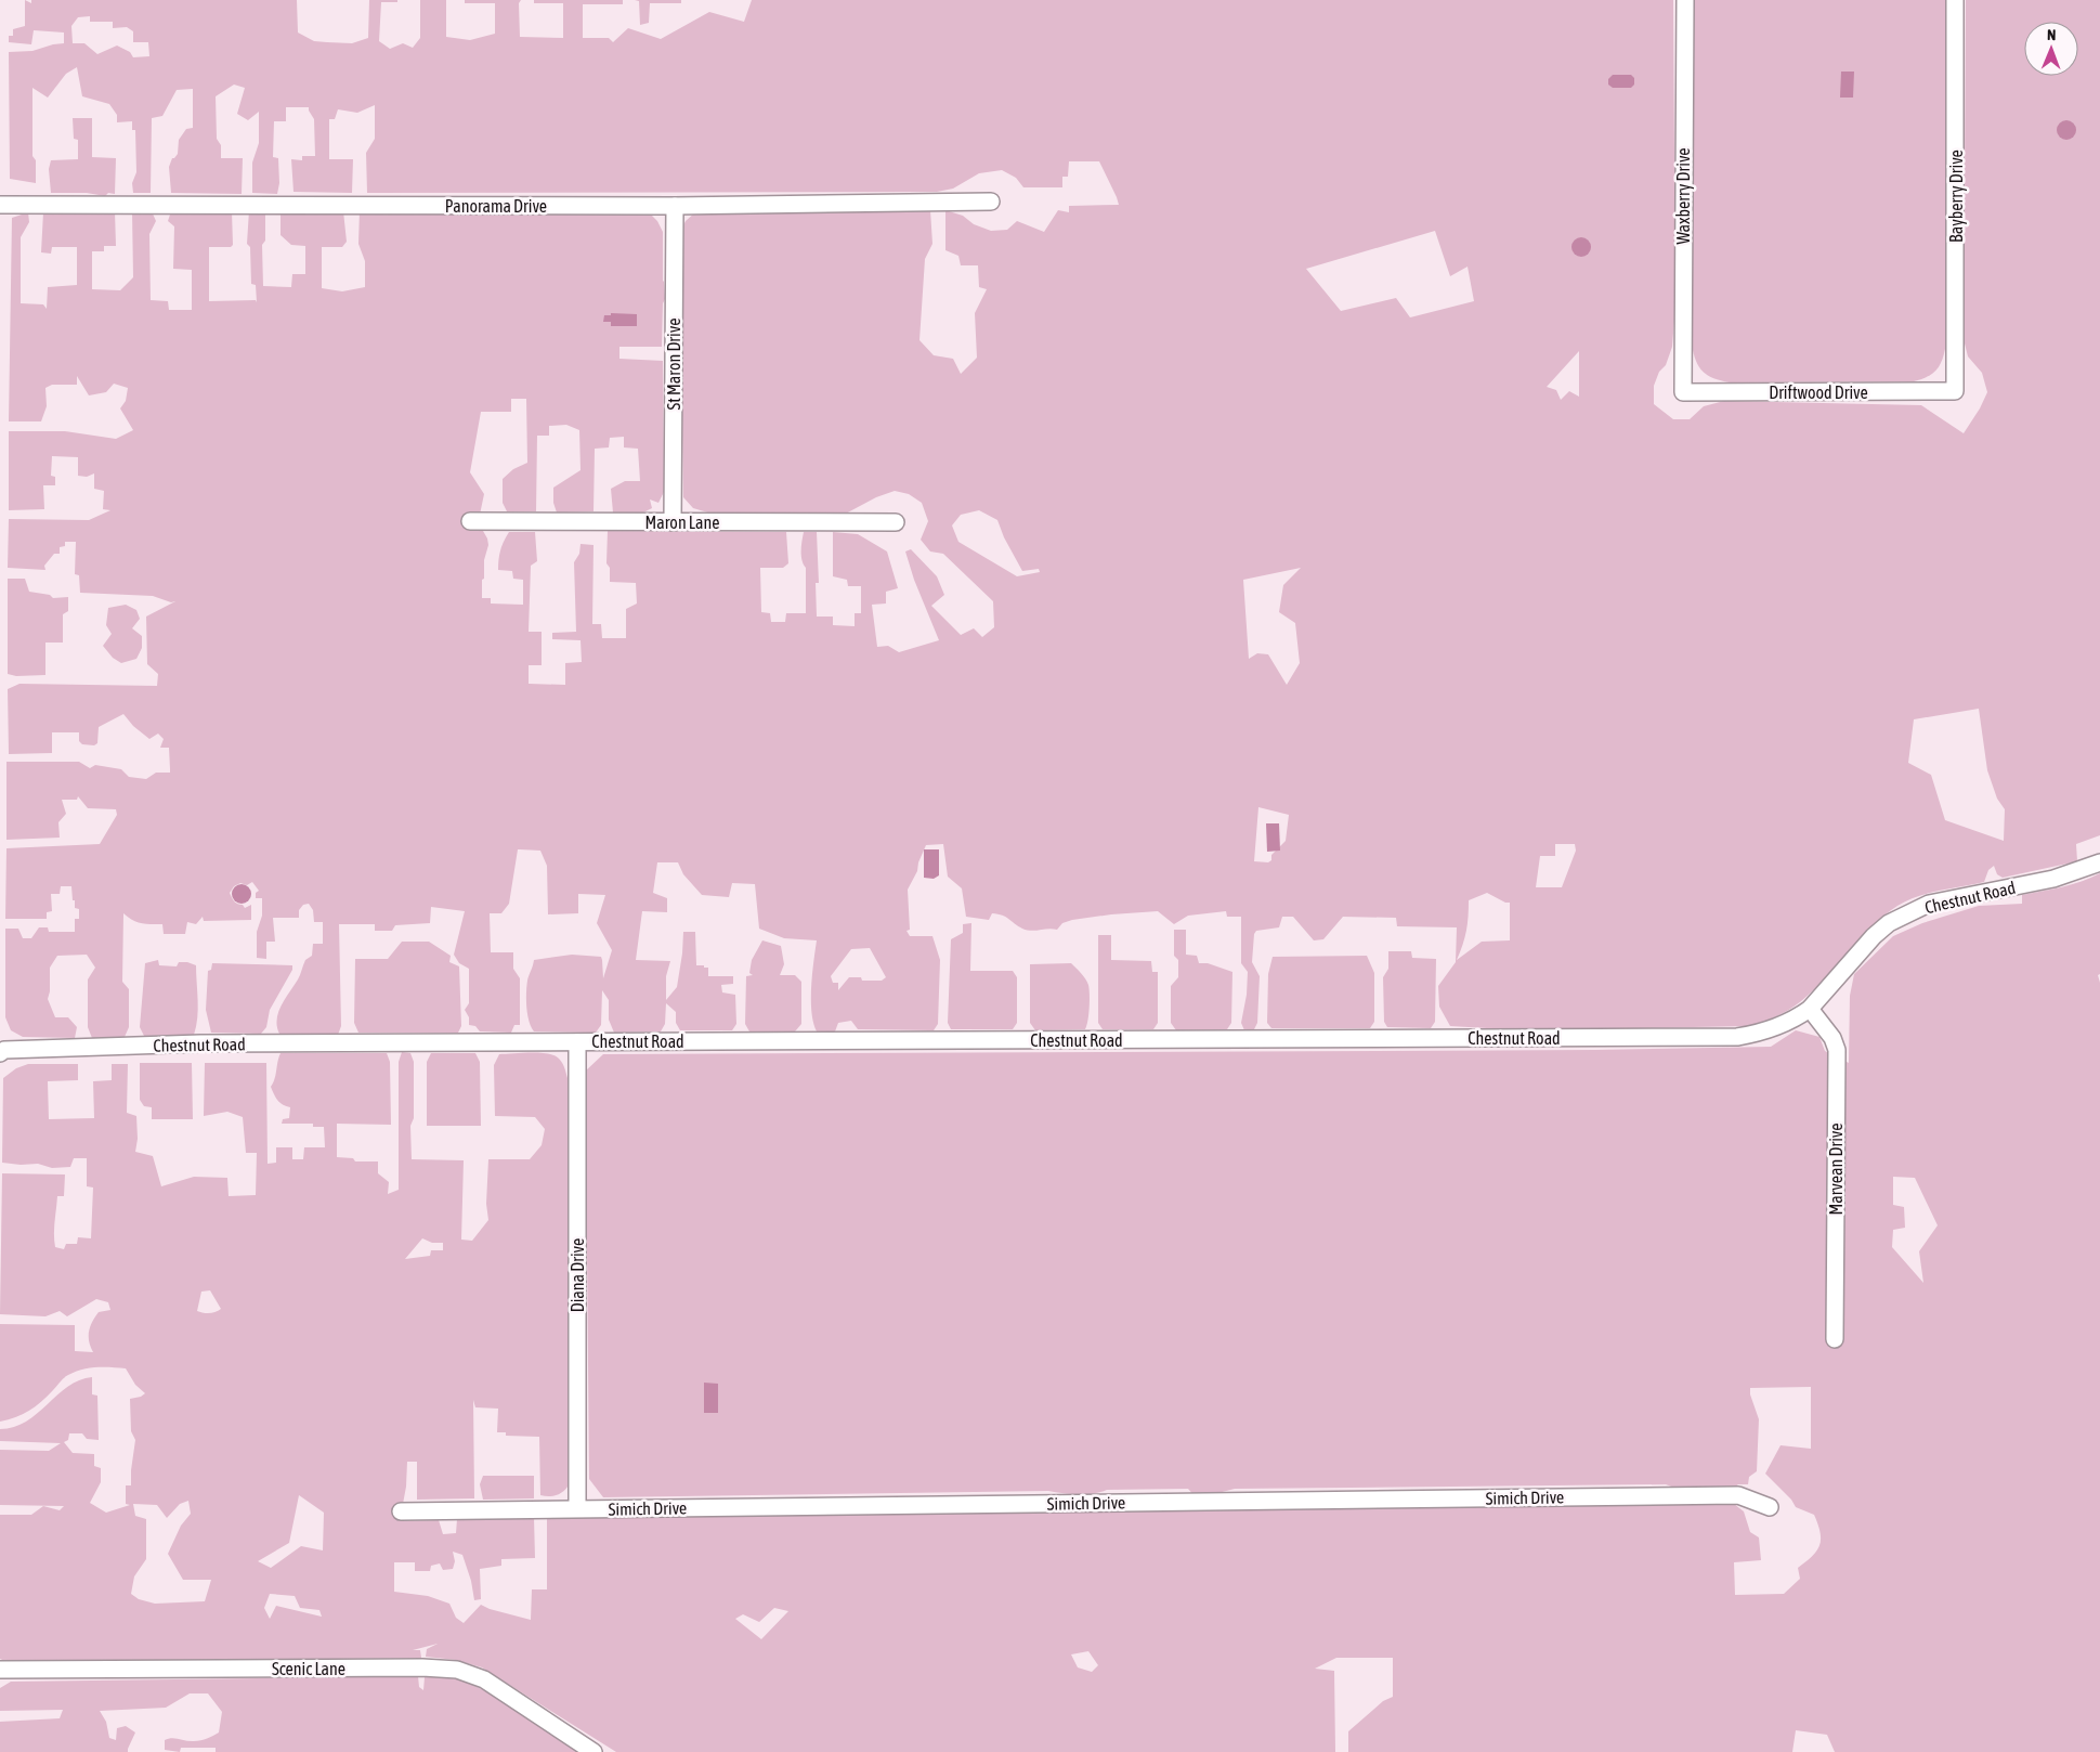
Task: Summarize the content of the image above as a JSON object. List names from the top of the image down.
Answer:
{
  "streets": {
    "street": [
      "Waxberry Drive",
      "Bayberry Drive",
      "Panorama Drive",
      "St Maron Drive",
      "Driftwood Drive",
      "Maron Lane",
      "Chestnut Road",
      "Marvean Drive",
      "Diana Drive",
      "Simich Drive",
      "Scenic Lane"
    ]
  },
  "crossings": [
    ["Waxberry Drive", "Driftwood Drive"],
    ["Bayberry Drive", "Driftwood Drive"],
    ["Panorama Drive", "St Maron Drive"],
    ["St Maron Drive", "Maron Lane"],
    ["Chestnut Road", "Marvean Drive"],
    ["Chestnut Road", "Diana Drive"],
    ["Diana Drive", "Simich Drive"]
  ],
  "north": "top"
}
